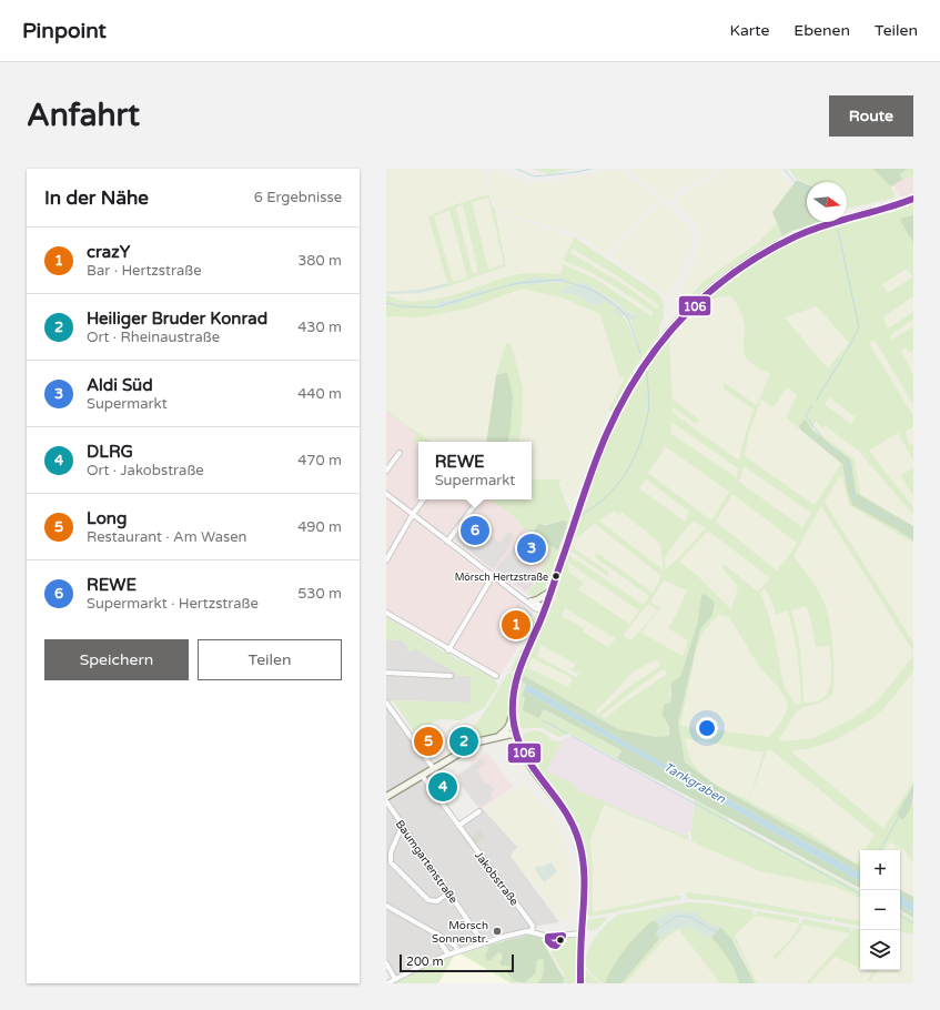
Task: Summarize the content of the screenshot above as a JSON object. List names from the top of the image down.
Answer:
{
  "streets": {
    "street": ["Baumgartenstraße", "Jakobstraße"]
  },
  "water": ["Tankgraben"],
  "places": ["Mörsch Hertzstraße", "Mörsch Sonnenstr."],
  "lines": ["transit line 106"],
  "scale_bar": "200 m",
  "north": "right",
  "page": {
    "header": "Pinpoint",
    "nav": ["Karte", "Ebenen", "Teilen"],
    "buttons": [
      "Route",
      ["Speichern", "Teilen"]
    ],
    "title": "Anfahrt",
    "heading": ["In der Nähe", "6 Ergebnisse"],
    "list": [
      {
        "mark": "1",
        "name": "crazY",
        "note": "Bar · Hertzstraße",
        "value": "380 m"
      },
      {
        "mark": "2",
        "name": "Heiliger Bruder Konrad",
        "note": "Ort · Rheinaustraße",
        "value": "430 m"
      },
      {
        "mark": "3",
        "name": "Aldi Süd",
        "note": "Supermarkt",
        "value": "440 m"
      },
      {
        "mark": "4",
        "name": "DLRG",
        "note": "Ort · Jakobstraße",
        "value": "470 m"
      },
      {
        "mark": "5",
        "name": "Long",
        "note": "Restaurant · Am Wasen",
        "value": "490 m"
      },
      {
        "mark": "6",
        "name": "REWE",
        "note": "Supermarkt · Hertzstraße",
        "value": "530 m"
      }
    ],
    "popup": ["REWE", "Supermarkt"],
    "pins": [
      "6",
      "3",
      "1",
      "2",
      "5",
      "4"
    ],
    "map_buttons": ["+", "−"],
    "scale": "200 m"
  }
}
